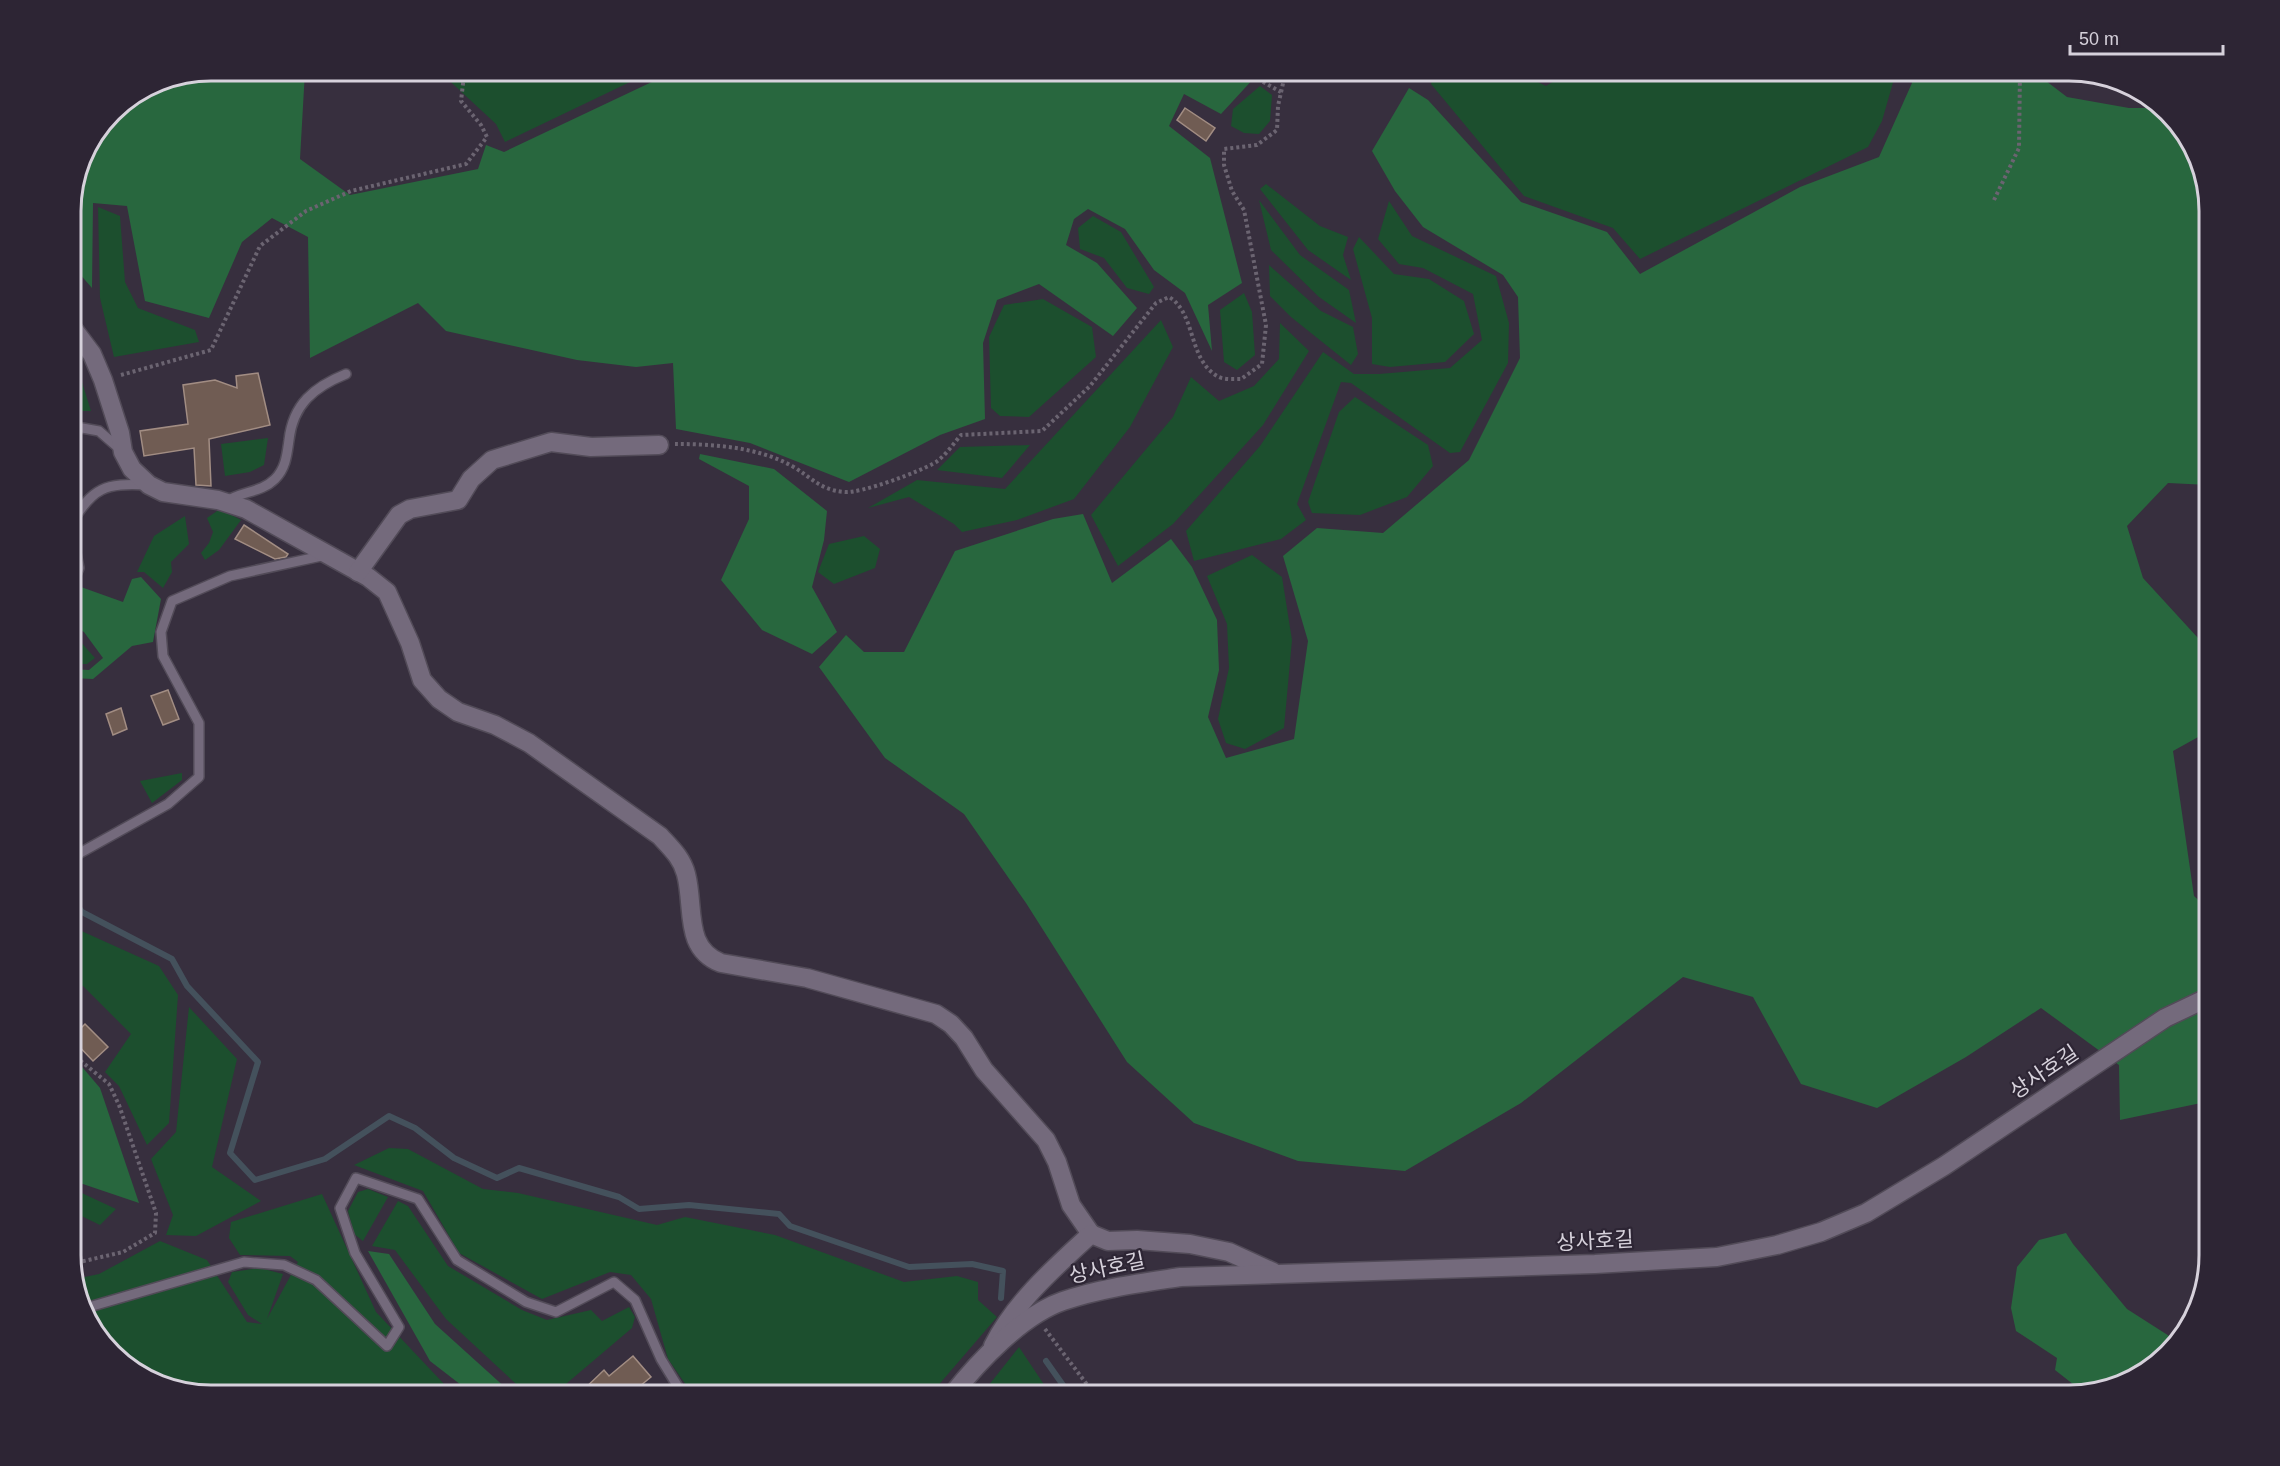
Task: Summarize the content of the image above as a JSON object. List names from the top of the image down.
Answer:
{
  "streets": {
    "street": ["상사호길"]
  },
  "scale_bar": "50 m"
}
